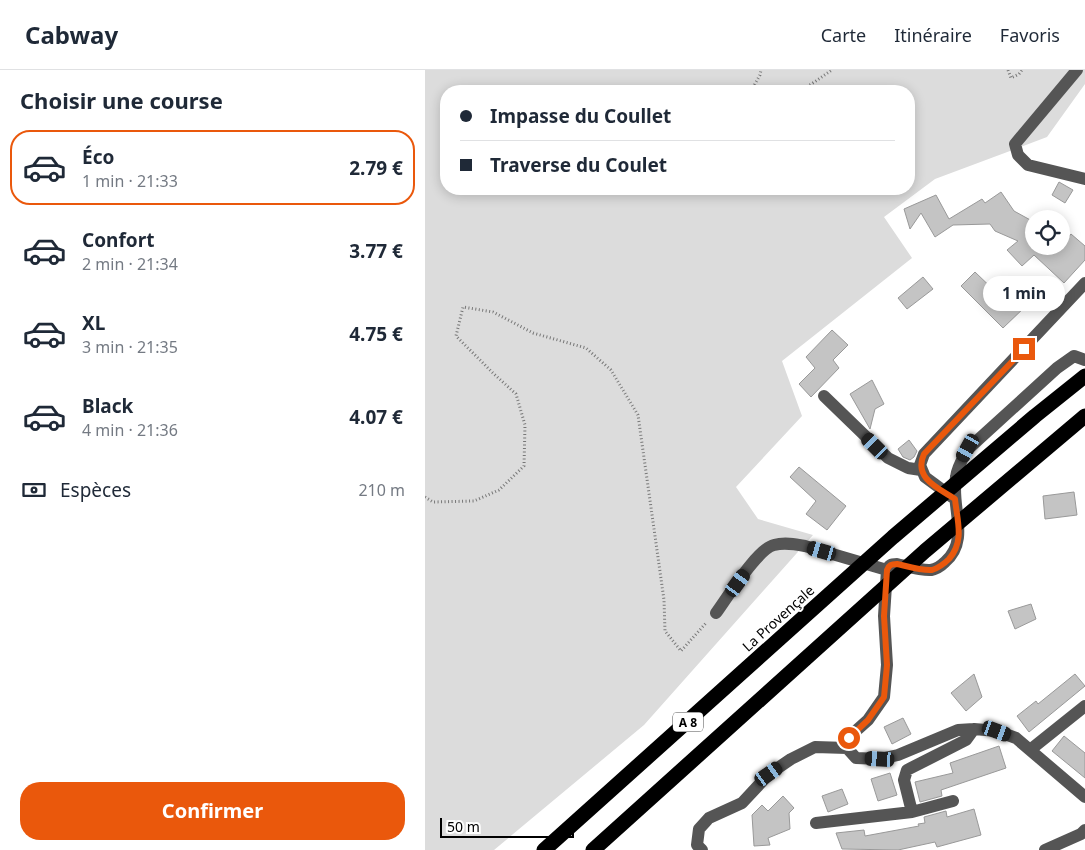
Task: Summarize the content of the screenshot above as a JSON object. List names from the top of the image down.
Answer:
{
  "streets": {
    "highway": ["La Provençale", "A 8"]
  },
  "scale_bar": "50 m",
  "page": {
    "header": "Cabway",
    "nav": ["Carte", "Itinéraire", "Favoris"],
    "heading": "Choisir une course",
    "banner": ["Impasse du Coullet", "Traverse du Coulet"],
    "list": [
      {
        "name": "Éco",
        "note": "1 min · 21:33",
        "value": "2.79 €"
      },
      {
        "name": "Confort",
        "note": "2 min · 21:34",
        "value": "3.77 €"
      },
      {
        "name": "XL",
        "note": "3 min · 21:35",
        "value": "4.75 €"
      },
      {
        "name": "Black",
        "note": "4 min · 21:36",
        "value": "4.07 €"
      }
    ],
    "bubble": "1 min",
    "pay": ["Espèces", "210 m"],
    "buttons": "Confirmer",
    "scale": "50 m"
  }
}
